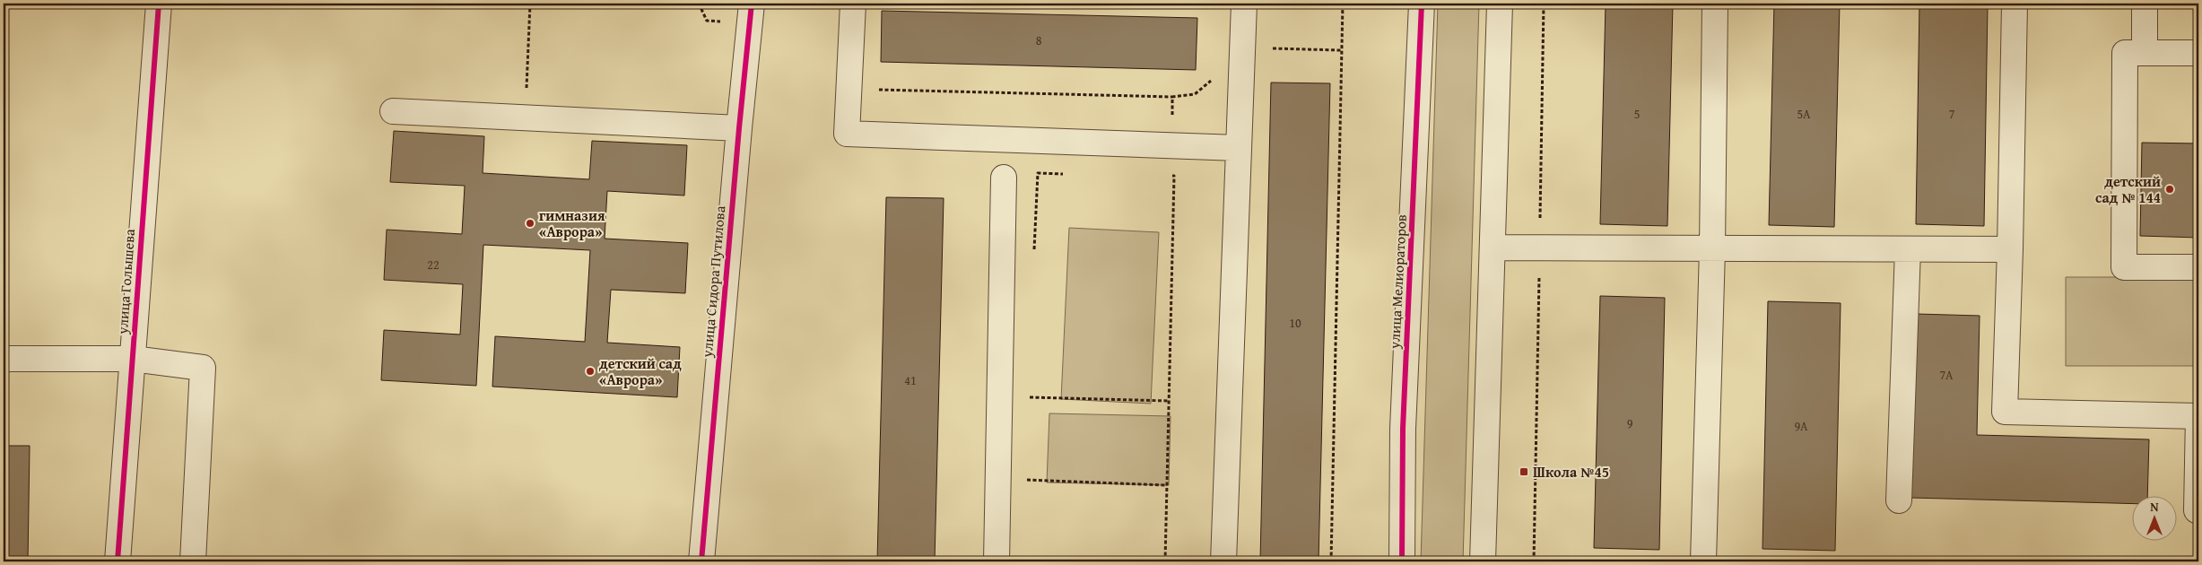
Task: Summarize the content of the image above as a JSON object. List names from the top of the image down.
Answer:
{
  "streets": {
    "street": ["улица Голышева", "улица Сидора Путилова", "улица Мелиораторов"]
  },
  "places": {
    "other": ["детский сад № 144", "гимназия «Аврора»", "детский сад «Аврора»"],
    "transit": ["Школа №45"]
  },
  "house_numbers": [
    "8",
    "5",
    "5А",
    "7",
    "22",
    "10",
    "7А",
    "41",
    "9",
    "9А"
  ],
  "north": "top"
}
